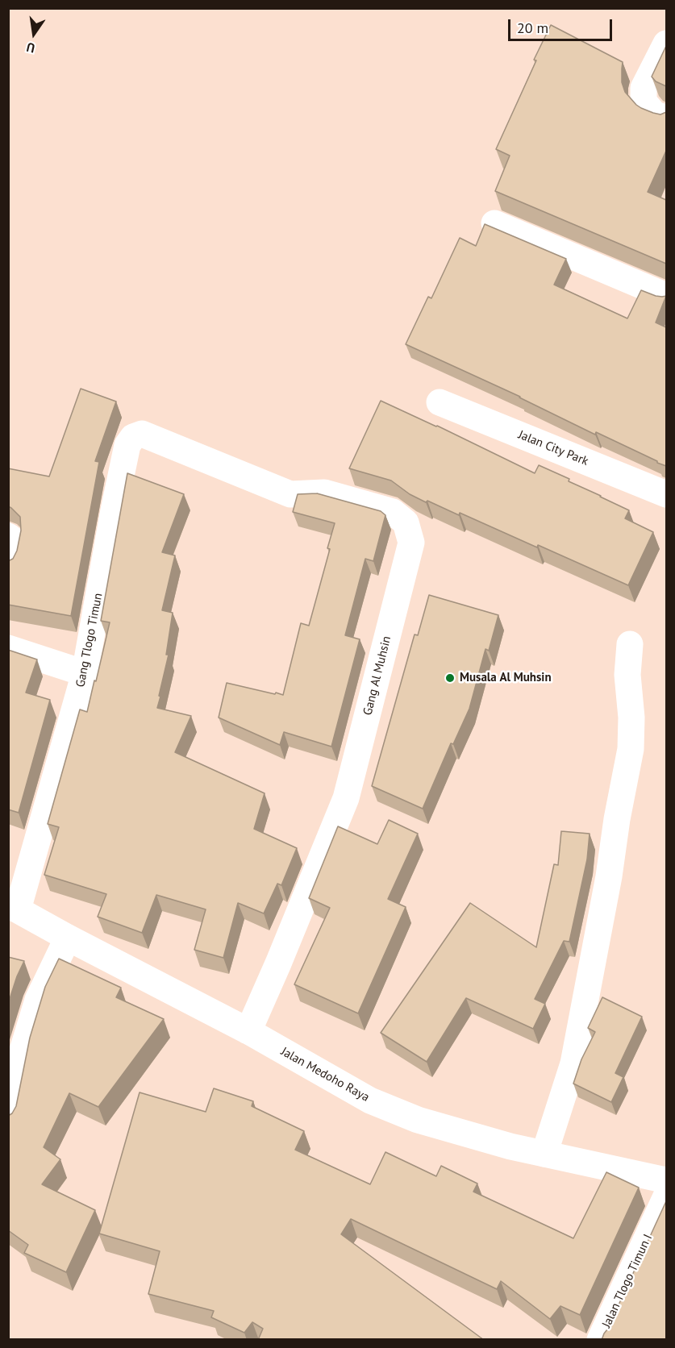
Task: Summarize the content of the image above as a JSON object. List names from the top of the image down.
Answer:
{
  "streets": {
    "street": [
      "Jalan City Park",
      "Gang Tlogo Timun",
      "Gang Al Muhsin",
      "Jalan Medoho Raya",
      "Jalan Tlogo Timun I"
    ]
  },
  "crossings": [
    ["Gang Tlogo Timun", "Gang Al Muhsin"],
    ["Gang Tlogo Timun", "Jalan Medoho Raya"],
    ["Gang Al Muhsin", "Jalan Medoho Raya"]
  ],
  "places": ["Musala Al Muhsin"],
  "scale_bar": "20 m",
  "north": "bottom"
}
